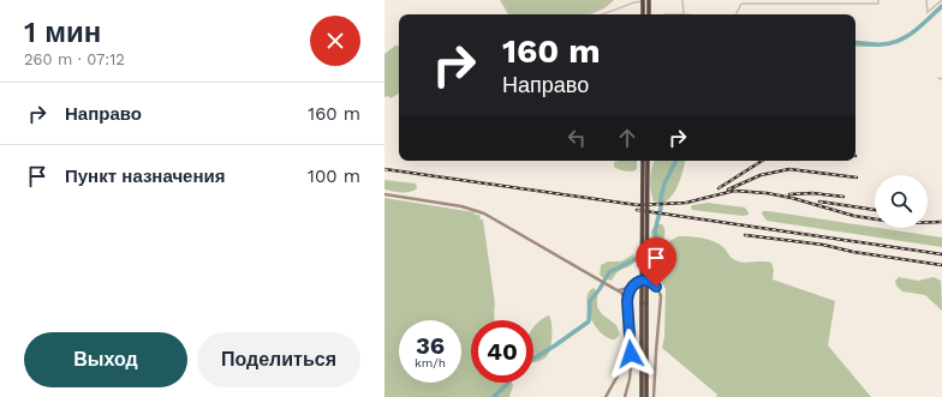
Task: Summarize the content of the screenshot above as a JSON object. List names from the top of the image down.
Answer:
{
  "page": {
    "heading": ["1 мин", "260 m · 07:12"],
    "turn": ["160 m", "Направо"],
    "list": [
      {
        "name": "Направо",
        "value": "160 m"
      },
      {
        "name": "Пункт назначения",
        "value": "100 m"
      }
    ],
    "speed": "36 km/h",
    "limit": "40",
    "buttons": ["Выход", "Поделиться"]
  }
}
